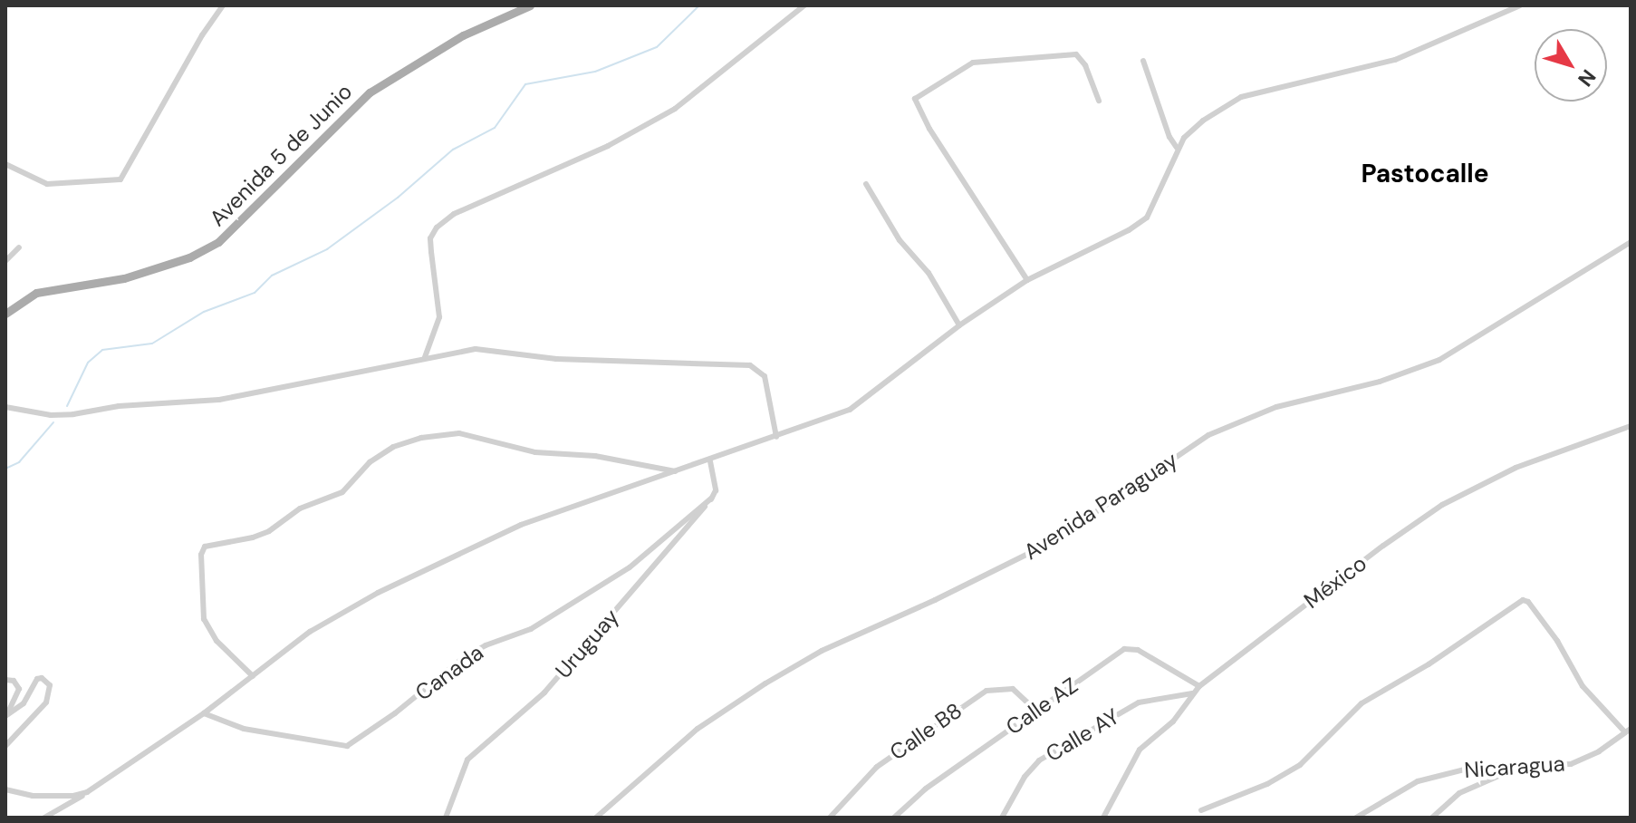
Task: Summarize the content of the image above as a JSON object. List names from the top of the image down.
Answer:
{
  "streets": {
    "main road": ["Avenida 5 de Junio"],
    "street": [
      "Avenida Paraguay",
      "México",
      "Uruguay",
      "Canada",
      "Calle AZ",
      "Calle B8",
      "Calle AY",
      "Nicaragua"
    ]
  },
  "crossings": [
    ["México", "Calle AZ"],
    ["México", "Calle AY"],
    ["Uruguay", "Canada"],
    ["Calle AZ", "Calle B8"]
  ],
  "districts": ["Pastocalle"],
  "north": "bottom right"
}
